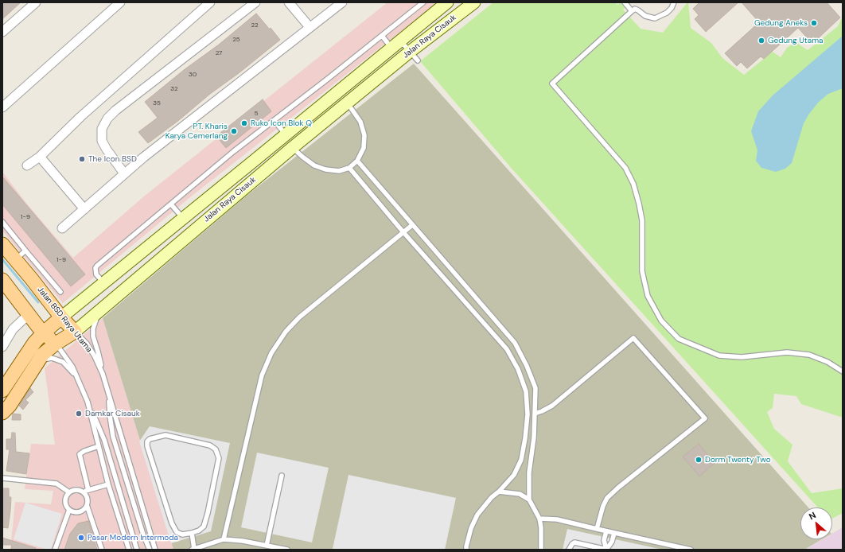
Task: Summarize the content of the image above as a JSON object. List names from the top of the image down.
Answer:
{
  "streets": {
    "main road": ["Jalan Raya Cisauk", "Jalan BSD Raya Utama"]
  },
  "crossings": [
    ["Jalan Raya Cisauk", "Jalan BSD Raya Utama"]
  ],
  "places": [
    "Gedung Aneks",
    "Gedung Utama",
    "Ruko Icon Blok Q",
    "PT. Kharis Karya Cemerlang",
    "The Icon BSD",
    "Damkar Cisauk",
    "Dorm Twenty Two",
    "Pasar Modern Intermoda"
  ],
  "house_numbers": [
    "22",
    "25",
    "27",
    "30",
    "32",
    "35",
    "5",
    "1-9",
    "1-9"
  ],
  "north": "top left"
}
